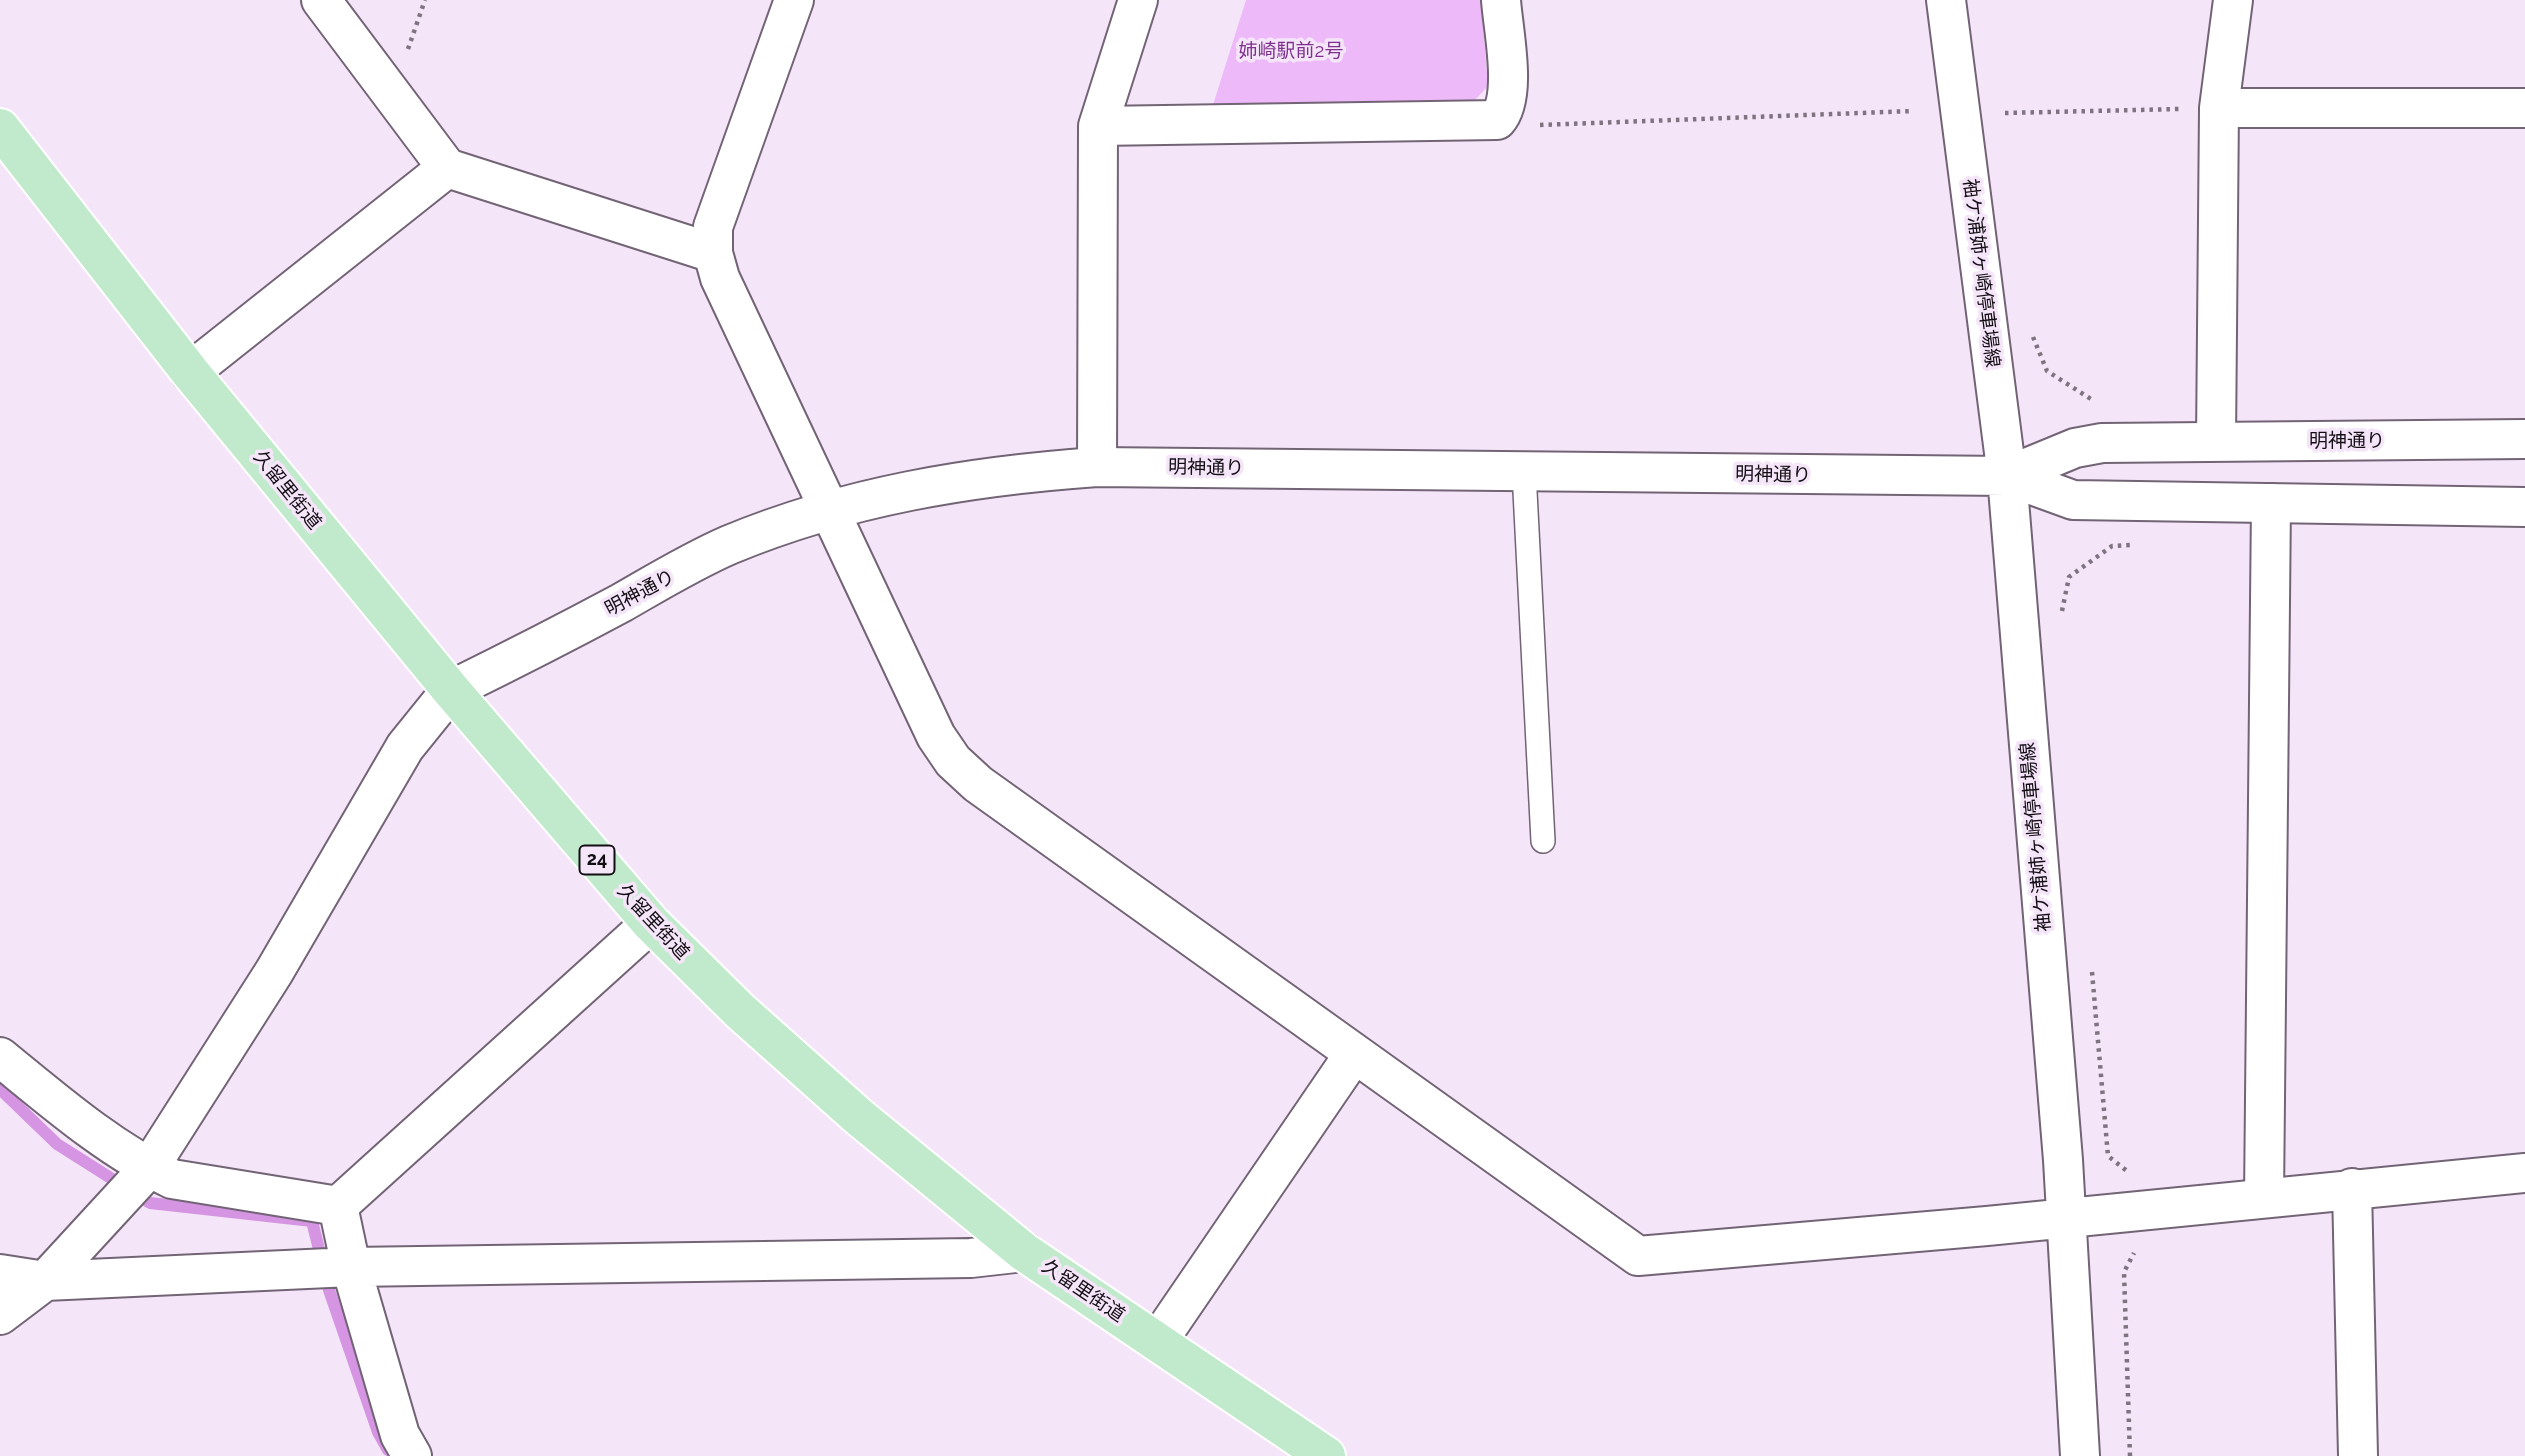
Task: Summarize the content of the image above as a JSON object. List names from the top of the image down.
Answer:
{
  "streets": {
    "main road": ["久留里街道", "24"],
    "street": ["袖ケ浦姉ヶ崎停車場線", "明神通り"]
  },
  "crossings": [
    ["袖ケ浦姉ヶ崎停車場線", "明神通り"],
    ["明神通り", "久留里街道"]
  ],
  "parks": ["姉崎駅前2号"]
}
